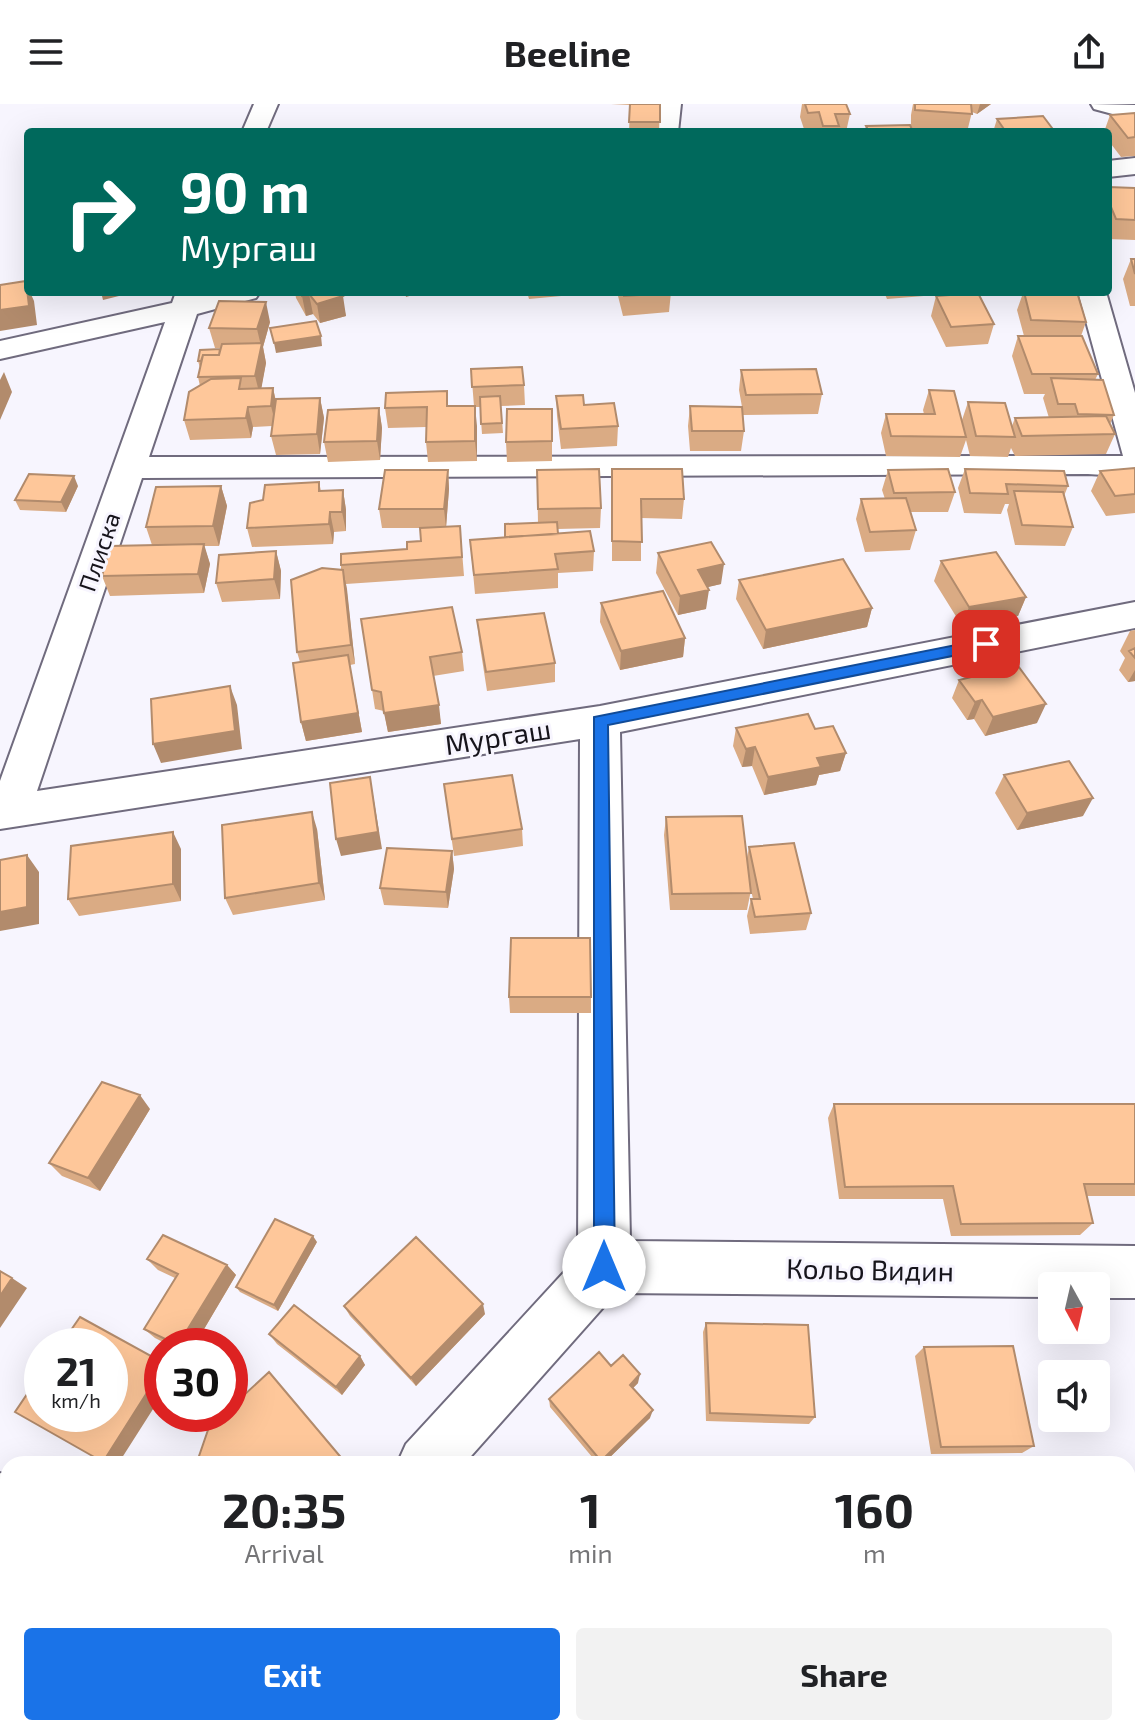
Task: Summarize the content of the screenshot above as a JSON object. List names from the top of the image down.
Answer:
{
  "streets": {
    "street": ["Плиска", "Мургаш", "Кольо Видин"]
  },
  "crossings": [
    ["Плиска", "Мургаш"]
  ],
  "north": "bottom",
  "page": {
    "header": "Beeline",
    "turn": ["90 m", "Мургаш"],
    "speed": "21 km/h",
    "limit": "30",
    "eta": [
      "20:35",
      "Arrival",
      "1",
      "min",
      "160",
      "m"
    ],
    "buttons": ["Exit", "Share"]
  }
}
